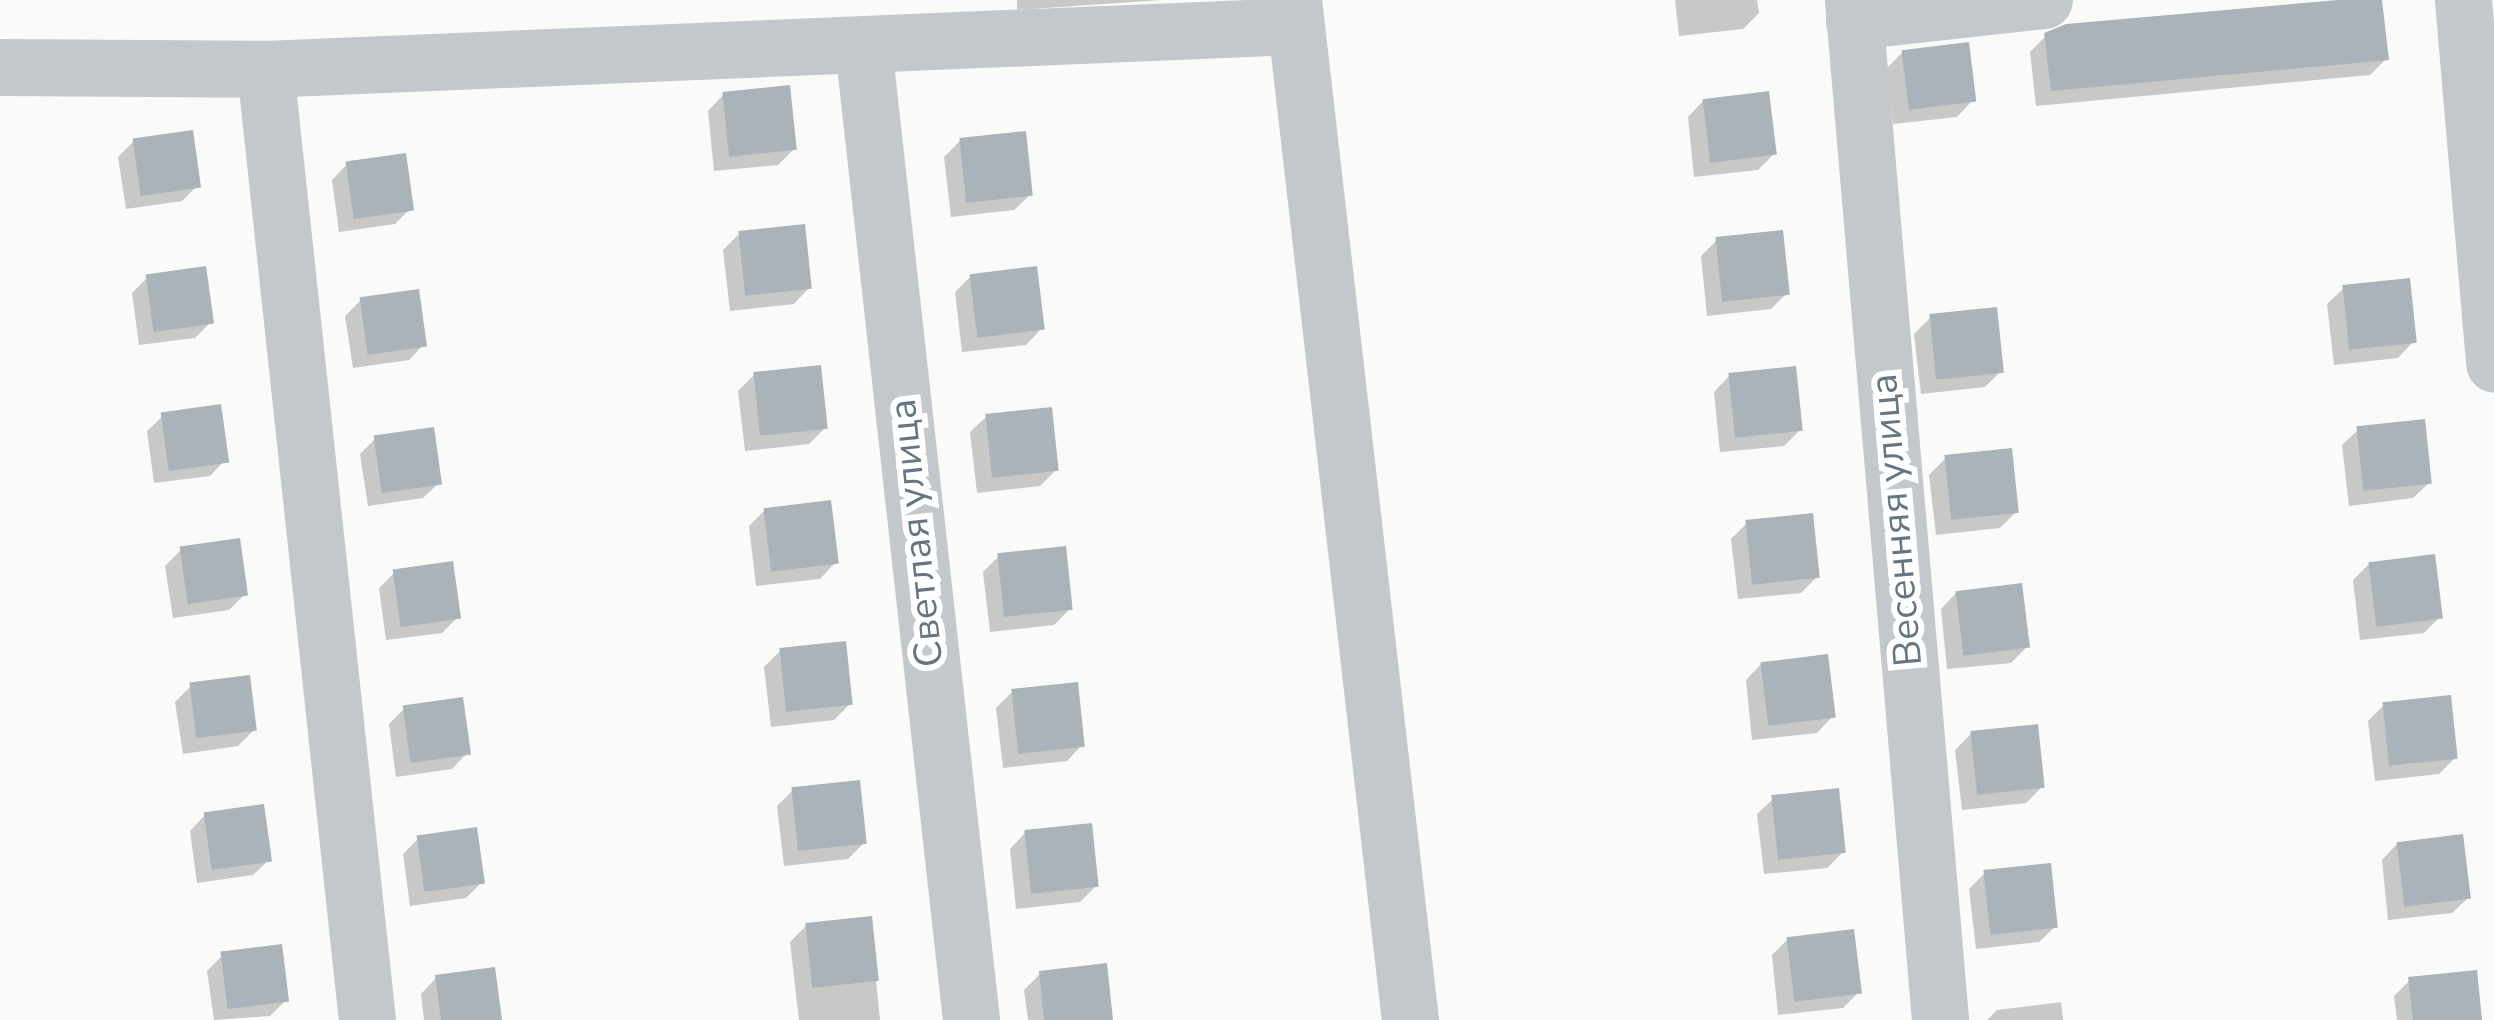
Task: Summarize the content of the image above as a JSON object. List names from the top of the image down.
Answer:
{
  "streets": {
    "street": ["Весенняя улица", "Светлая улица"]
  }
}
